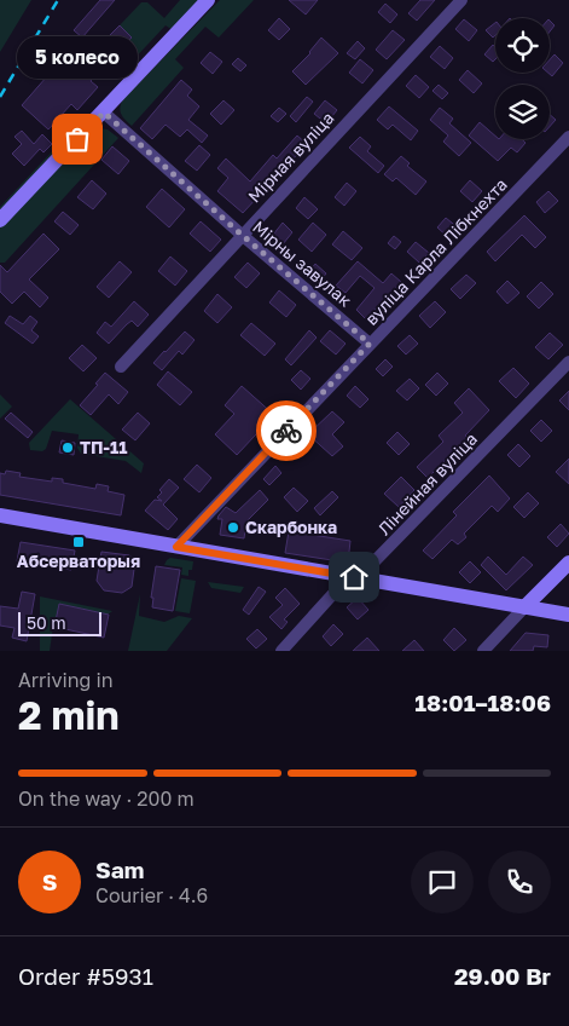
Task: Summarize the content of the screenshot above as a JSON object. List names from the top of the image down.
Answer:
{
  "streets": {
    "street": [
      "Мірная вуліца",
      "вуліца Карла Лібкнехта",
      "Мірны завулак",
      "Лінейная вуліца"
    ]
  },
  "crossings": [
    ["Мірная вуліца", "Мірны завулак"],
    ["вуліца Карла Лібкнехта", "Мірны завулак"]
  ],
  "places": {
    "other": ["5 колесо", "ТП-11", "Скарбонка"],
    "transit": ["Абсерваторыя"]
  },
  "scale_bar": "50 m",
  "page": {
    "bubble": "5 колесо",
    "scale": "50 m",
    "heading": ["2 min", "Arriving in", "18:01–18:06"],
    "panel": [
      "Sam",
      "Courier · 4.6",
      "Order #5931",
      "29.00 Br"
    ],
    "bar": "On the way · 200 m",
    "round": "S"
  }
}
